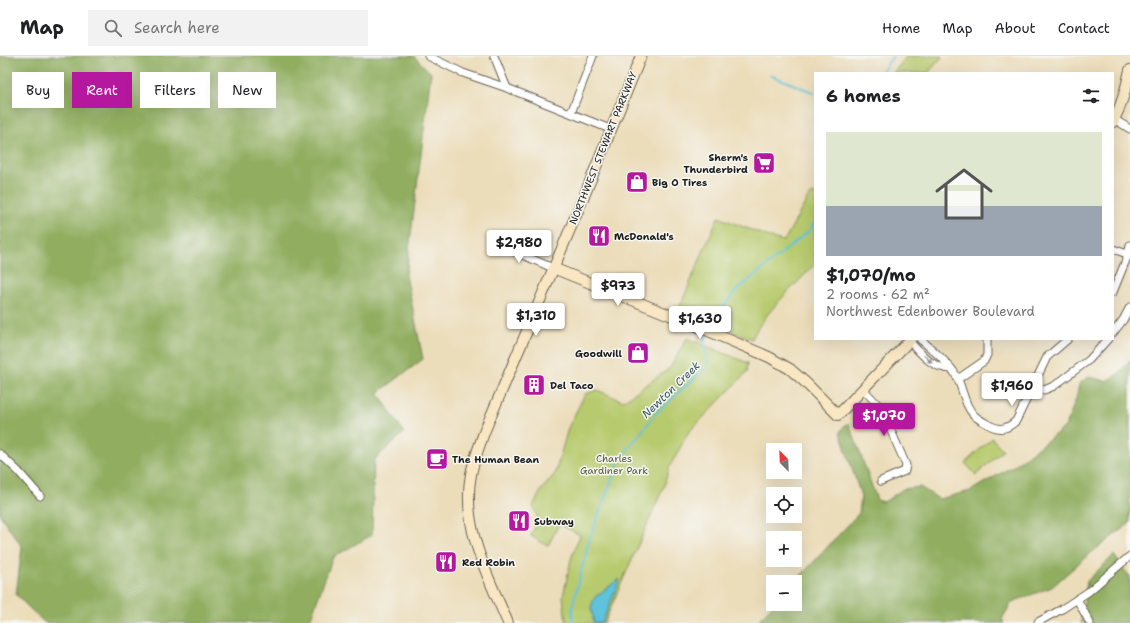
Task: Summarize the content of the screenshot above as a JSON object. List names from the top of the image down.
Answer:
{
  "streets": {
    "main road": ["NORTHWEST STEWART PARKWAY"]
  },
  "water": ["Newton Creek"],
  "parks": ["Charles Gardiner Park"],
  "places": {
    "supermarket": ["Sherm's Thunderbird"],
    "shop": ["Big O Tires", "Goodwill"],
    "restaurant": ["McDonald's", "Subway", "Red Robin"],
    "building": ["Del Taco"],
    "cafe": ["The Human Bean"]
  },
  "north": "top left",
  "page": {
    "header": "Map",
    "search": "Search here",
    "nav": [
      "Home",
      "Map",
      "About",
      "Contact"
    ],
    "chip": [
      "Buy",
      "Rent",
      "Filters",
      "New"
    ],
    "heading": "6 homes",
    "list": [
      {
        "name": "$1,070/mo",
        "note": "2 rooms · 62 m² · Northwest Edenbower Boulevard"
      }
    ],
    "price": [
      "$2,980",
      "$973",
      "$1,310",
      "$1,630",
      "$1,960",
      "$1,070"
    ],
    "map_buttons": ["+", "−"]
  }
}
